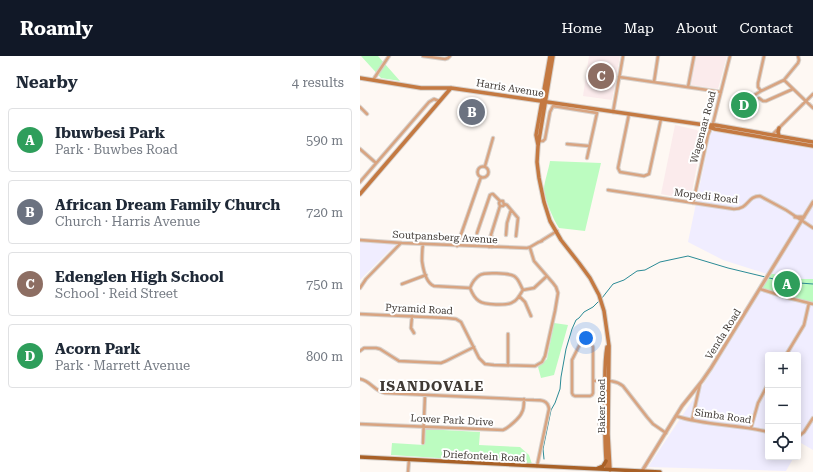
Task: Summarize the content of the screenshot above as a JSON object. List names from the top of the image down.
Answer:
{
  "streets": {
    "main road": ["Harris Avenue", "Baker Road", "Driefontein Road"],
    "street": [
      "Wagenaar Road",
      "Mopedi Road",
      "Soutpansberg Avenue",
      "Pyramid Road",
      "Venda Road",
      "Simba Road",
      "Lower Park Drive"
    ]
  },
  "crossings": [
    ["Harris Avenue", "Wagenaar Road"],
    ["Harris Avenue", "Baker Road"],
    ["Wagenaar Road", "Mopedi Road"],
    ["Mopedi Road", "Venda Road"],
    ["Soutpansberg Avenue", "Pyramid Road"],
    ["Venda Road", "Simba Road"],
    ["Venda Road", "Driefontein Road"],
    ["Baker Road", "Driefontein Road"]
  ],
  "districts": ["ISANDOVALE"],
  "page": {
    "header": "Roamly",
    "nav": [
      "Home",
      "Map",
      "About",
      "Contact"
    ],
    "heading": ["Nearby", "4 results"],
    "pins": [
      "C",
      "D",
      "B",
      "A"
    ],
    "list": [
      {
        "mark": "A",
        "name": "Ibuwbesi Park",
        "note": "Park · Buwbes Road",
        "value": "590 m"
      },
      {
        "mark": "B",
        "name": "African Dream Family Church",
        "note": "Church · Harris Avenue",
        "value": "720 m"
      },
      {
        "mark": "C",
        "name": "Edenglen High School",
        "note": "School · Reid Street",
        "value": "750 m"
      },
      {
        "mark": "D",
        "name": "Acorn Park",
        "note": "Park · Marrett Avenue",
        "value": "800 m"
      }
    ],
    "map_buttons": ["+", "−"]
  }
}
